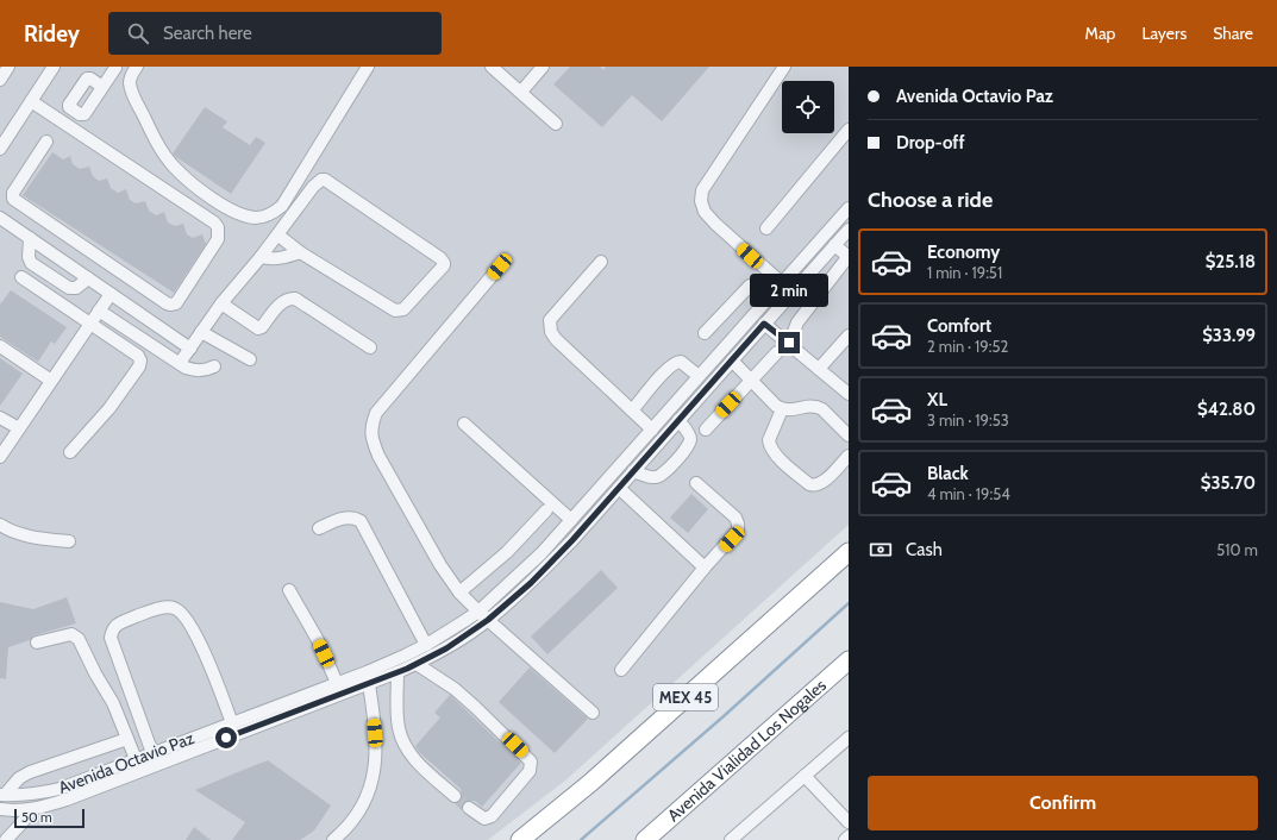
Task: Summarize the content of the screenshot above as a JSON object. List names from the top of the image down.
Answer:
{
  "streets": {
    "highway": ["MEX 45", "Avenida Vialidad Los Nogales"],
    "street": ["Avenida Octavio Paz"]
  },
  "scale_bar": "50 m",
  "page": {
    "header": "Ridey",
    "search": "Search here",
    "nav": ["Map", "Layers", "Share"],
    "banner": ["Avenida Octavio Paz", "Drop-off"],
    "heading": "Choose a ride",
    "list": [
      {
        "name": "Economy",
        "note": "1 min · 19:51",
        "value": "$25.18"
      },
      {
        "name": "Comfort",
        "note": "2 min · 19:52",
        "value": "$33.99"
      },
      {
        "name": "XL",
        "note": "3 min · 19:53",
        "value": "$42.80"
      },
      {
        "name": "Black",
        "note": "4 min · 19:54",
        "value": "$35.70"
      }
    ],
    "bubble": "2 min",
    "pay": ["Cash", "510 m"],
    "buttons": "Confirm",
    "scale": "50 m"
  }
}
